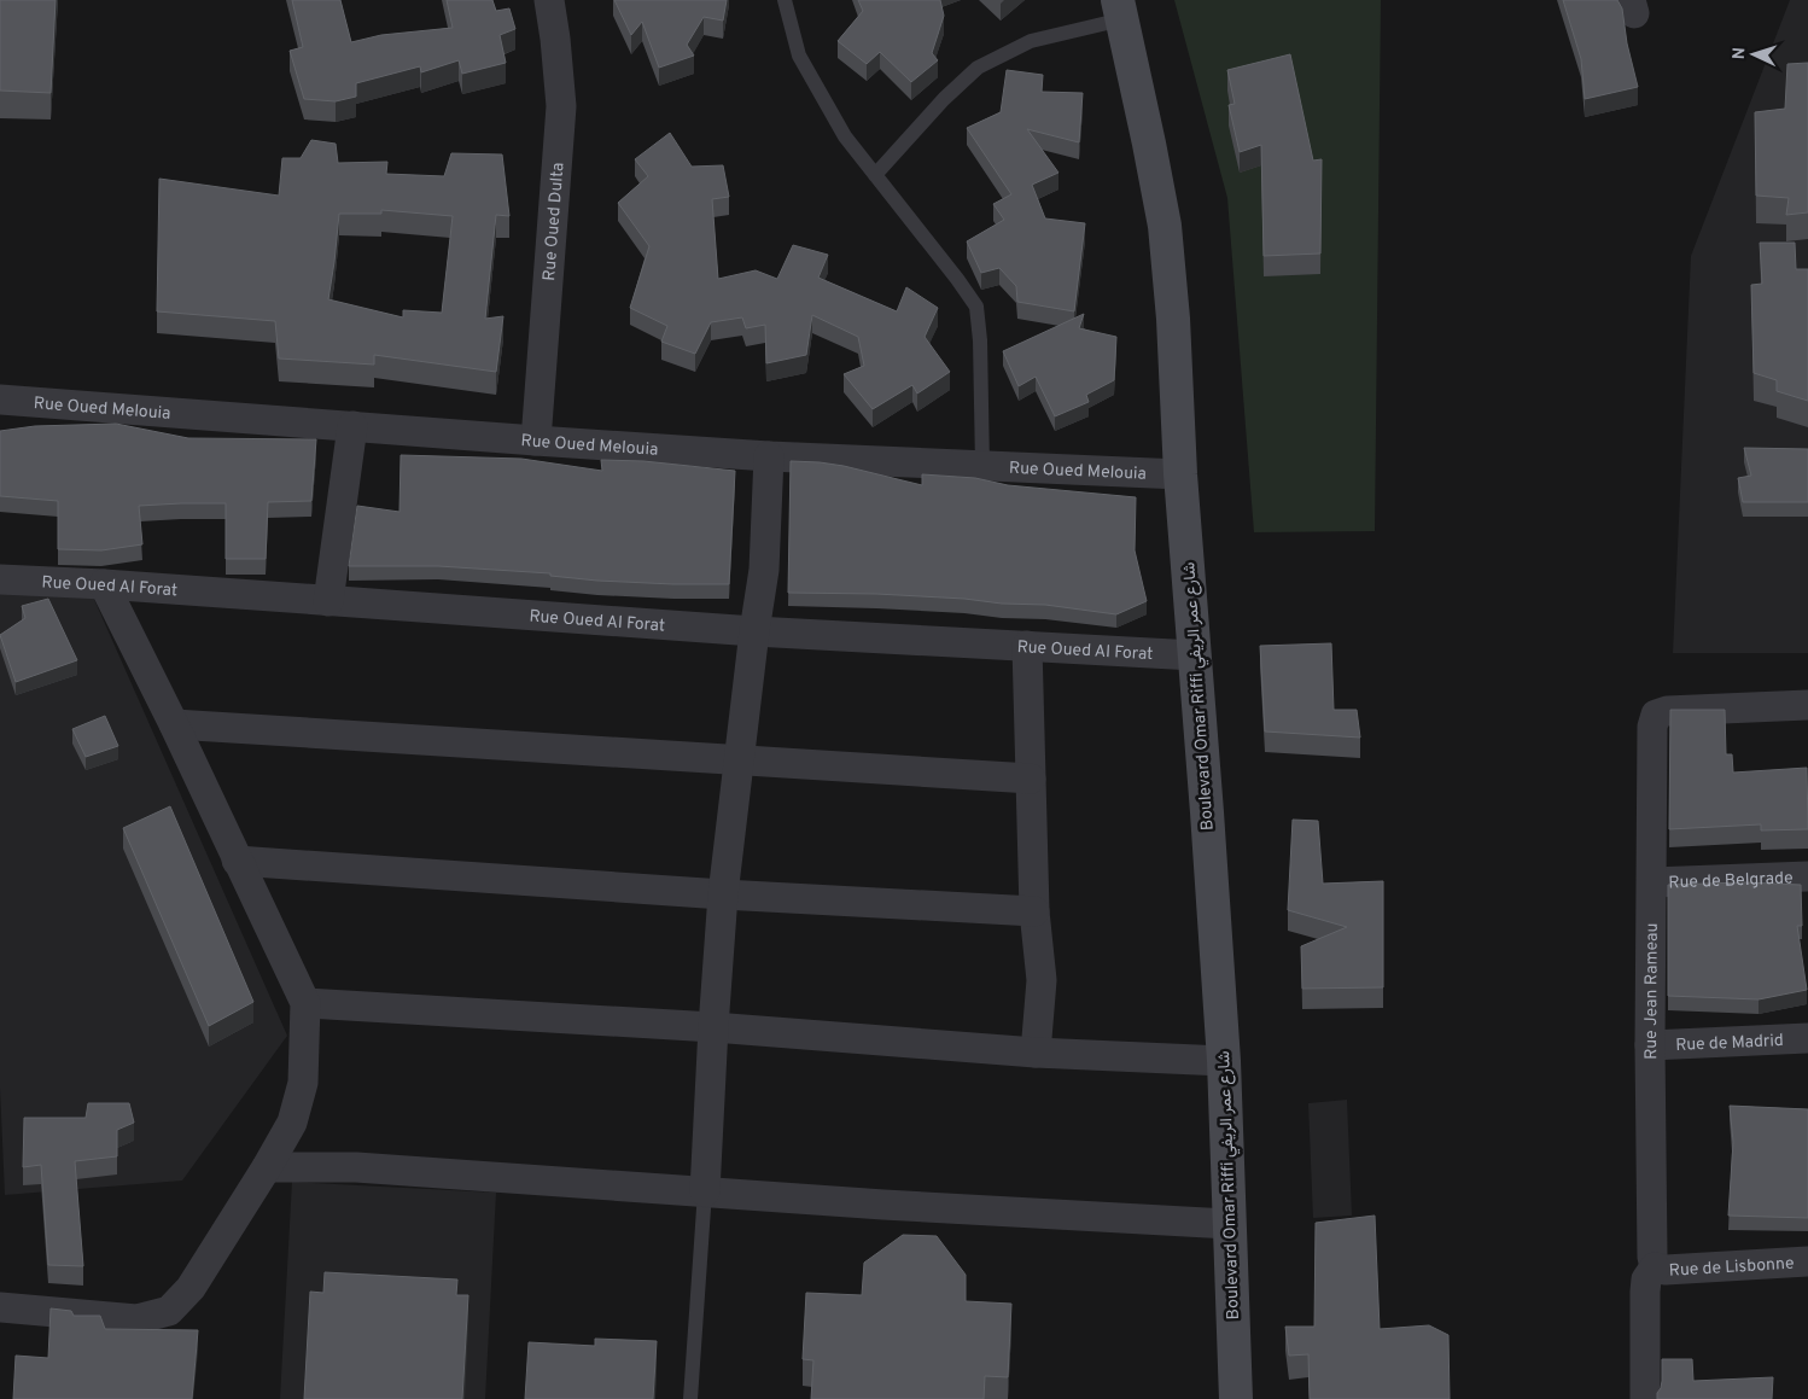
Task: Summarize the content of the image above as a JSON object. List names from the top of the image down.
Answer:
{
  "streets": {
    "street": [
      "Rue Oued Dulta",
      "Rue Oued Melouia",
      "Rue Oued Al Forat",
      "Boulevard Omar Riffi شارع عمر الريفي",
      "Rue de Belgrade",
      "Rue Jean Rameau",
      "Rue de Madrid",
      "Rue de Lisbonne"
    ]
  },
  "crossings": [
    ["Rue Oued Dulta", "Rue Oued Melouia"],
    ["Rue Oued Melouia", "Boulevard Omar Riffi شارع عمر الريفي"],
    ["Rue Oued Al Forat", "Boulevard Omar Riffi شارع عمر الريفي"],
    ["Rue de Belgrade", "Rue Jean Rameau"],
    ["Rue Jean Rameau", "Rue de Madrid"],
    ["Rue Jean Rameau", "Rue de Lisbonne"]
  ],
  "north": "left"
}
